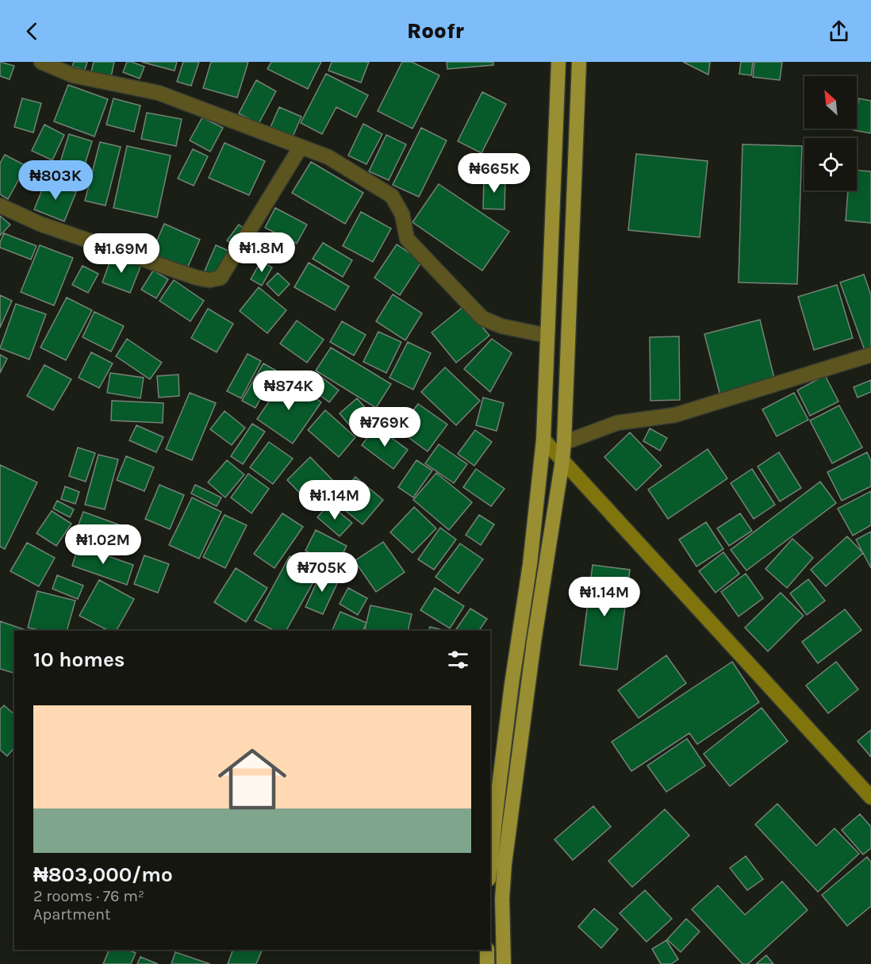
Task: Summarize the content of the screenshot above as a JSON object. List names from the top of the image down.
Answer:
{
  "north": "top left",
  "page": {
    "header": "Roofr",
    "price": [
      "₦665K",
      "₦803K",
      "₦1.8M",
      "₦1.69M",
      "₦874K",
      "₦769K",
      "₦1.14M",
      "₦1.02M",
      "₦705K",
      "₦1.14M"
    ],
    "heading": "10 homes",
    "list": [
      {
        "name": "₦803,000/mo",
        "note": "2 rooms · 76 m² · Apartment"
      }
    ]
  }
}
